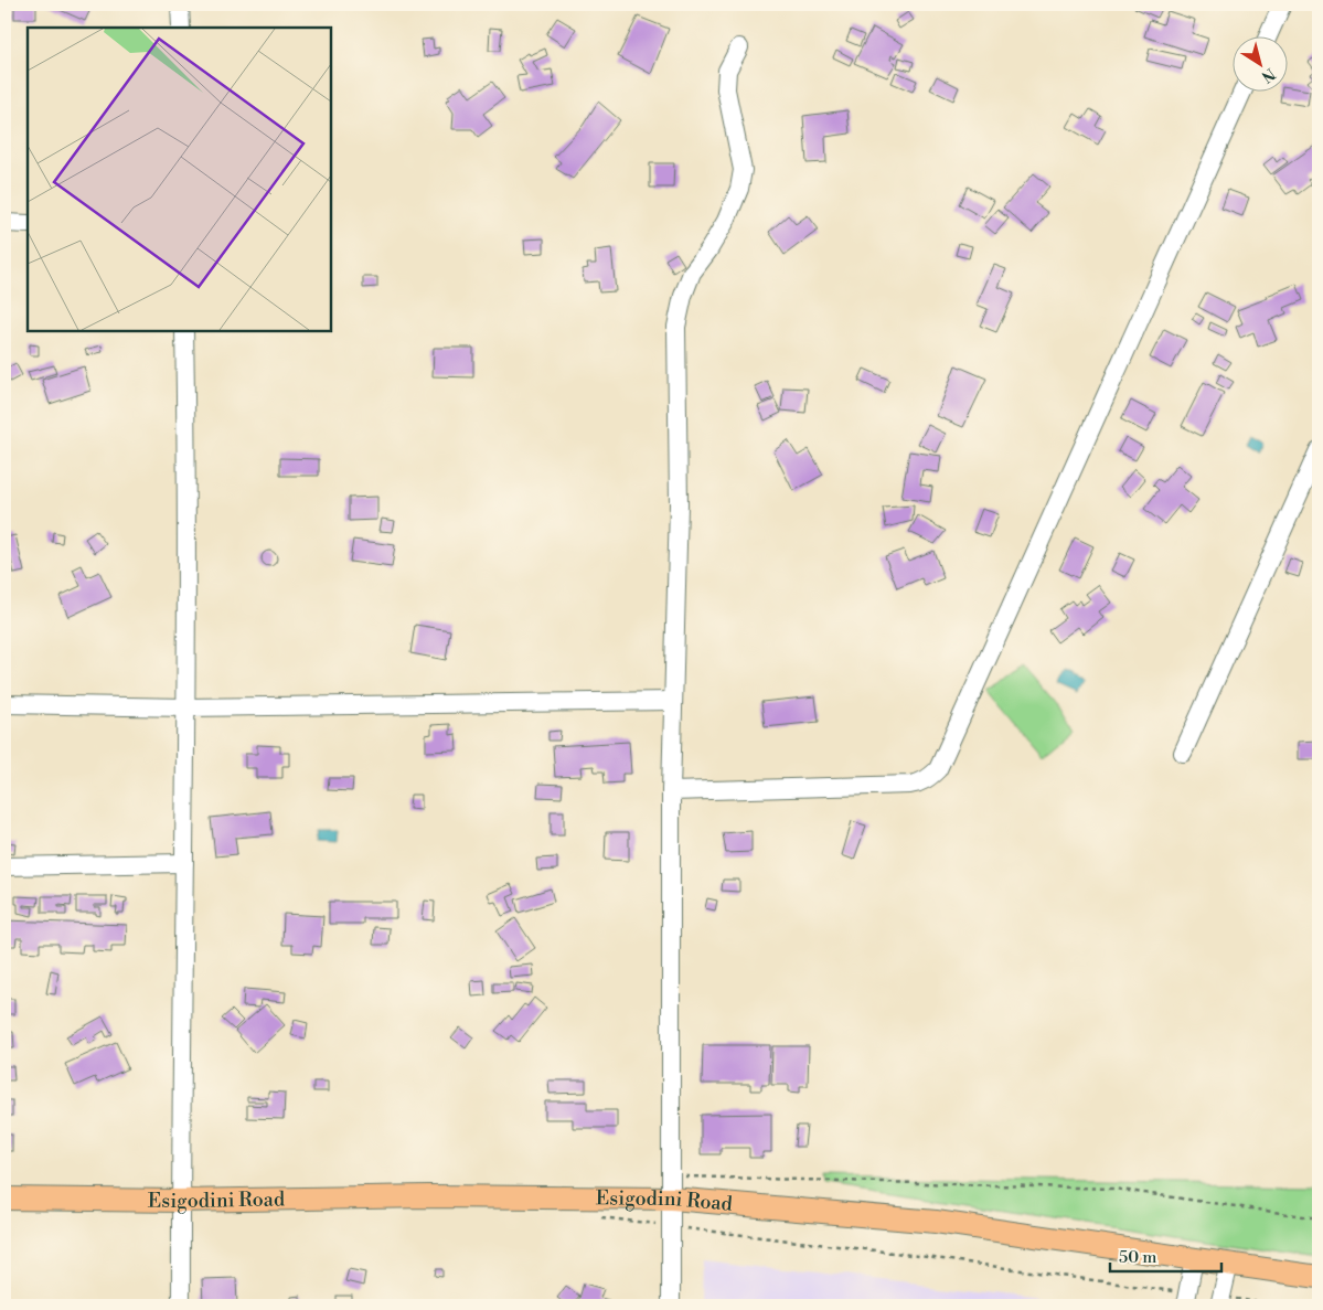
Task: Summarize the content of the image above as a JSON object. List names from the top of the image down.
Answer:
{
  "streets": {
    "main road": ["Esigodini Road"]
  },
  "scale_bar": "50 m",
  "north": "bottom right"
}
